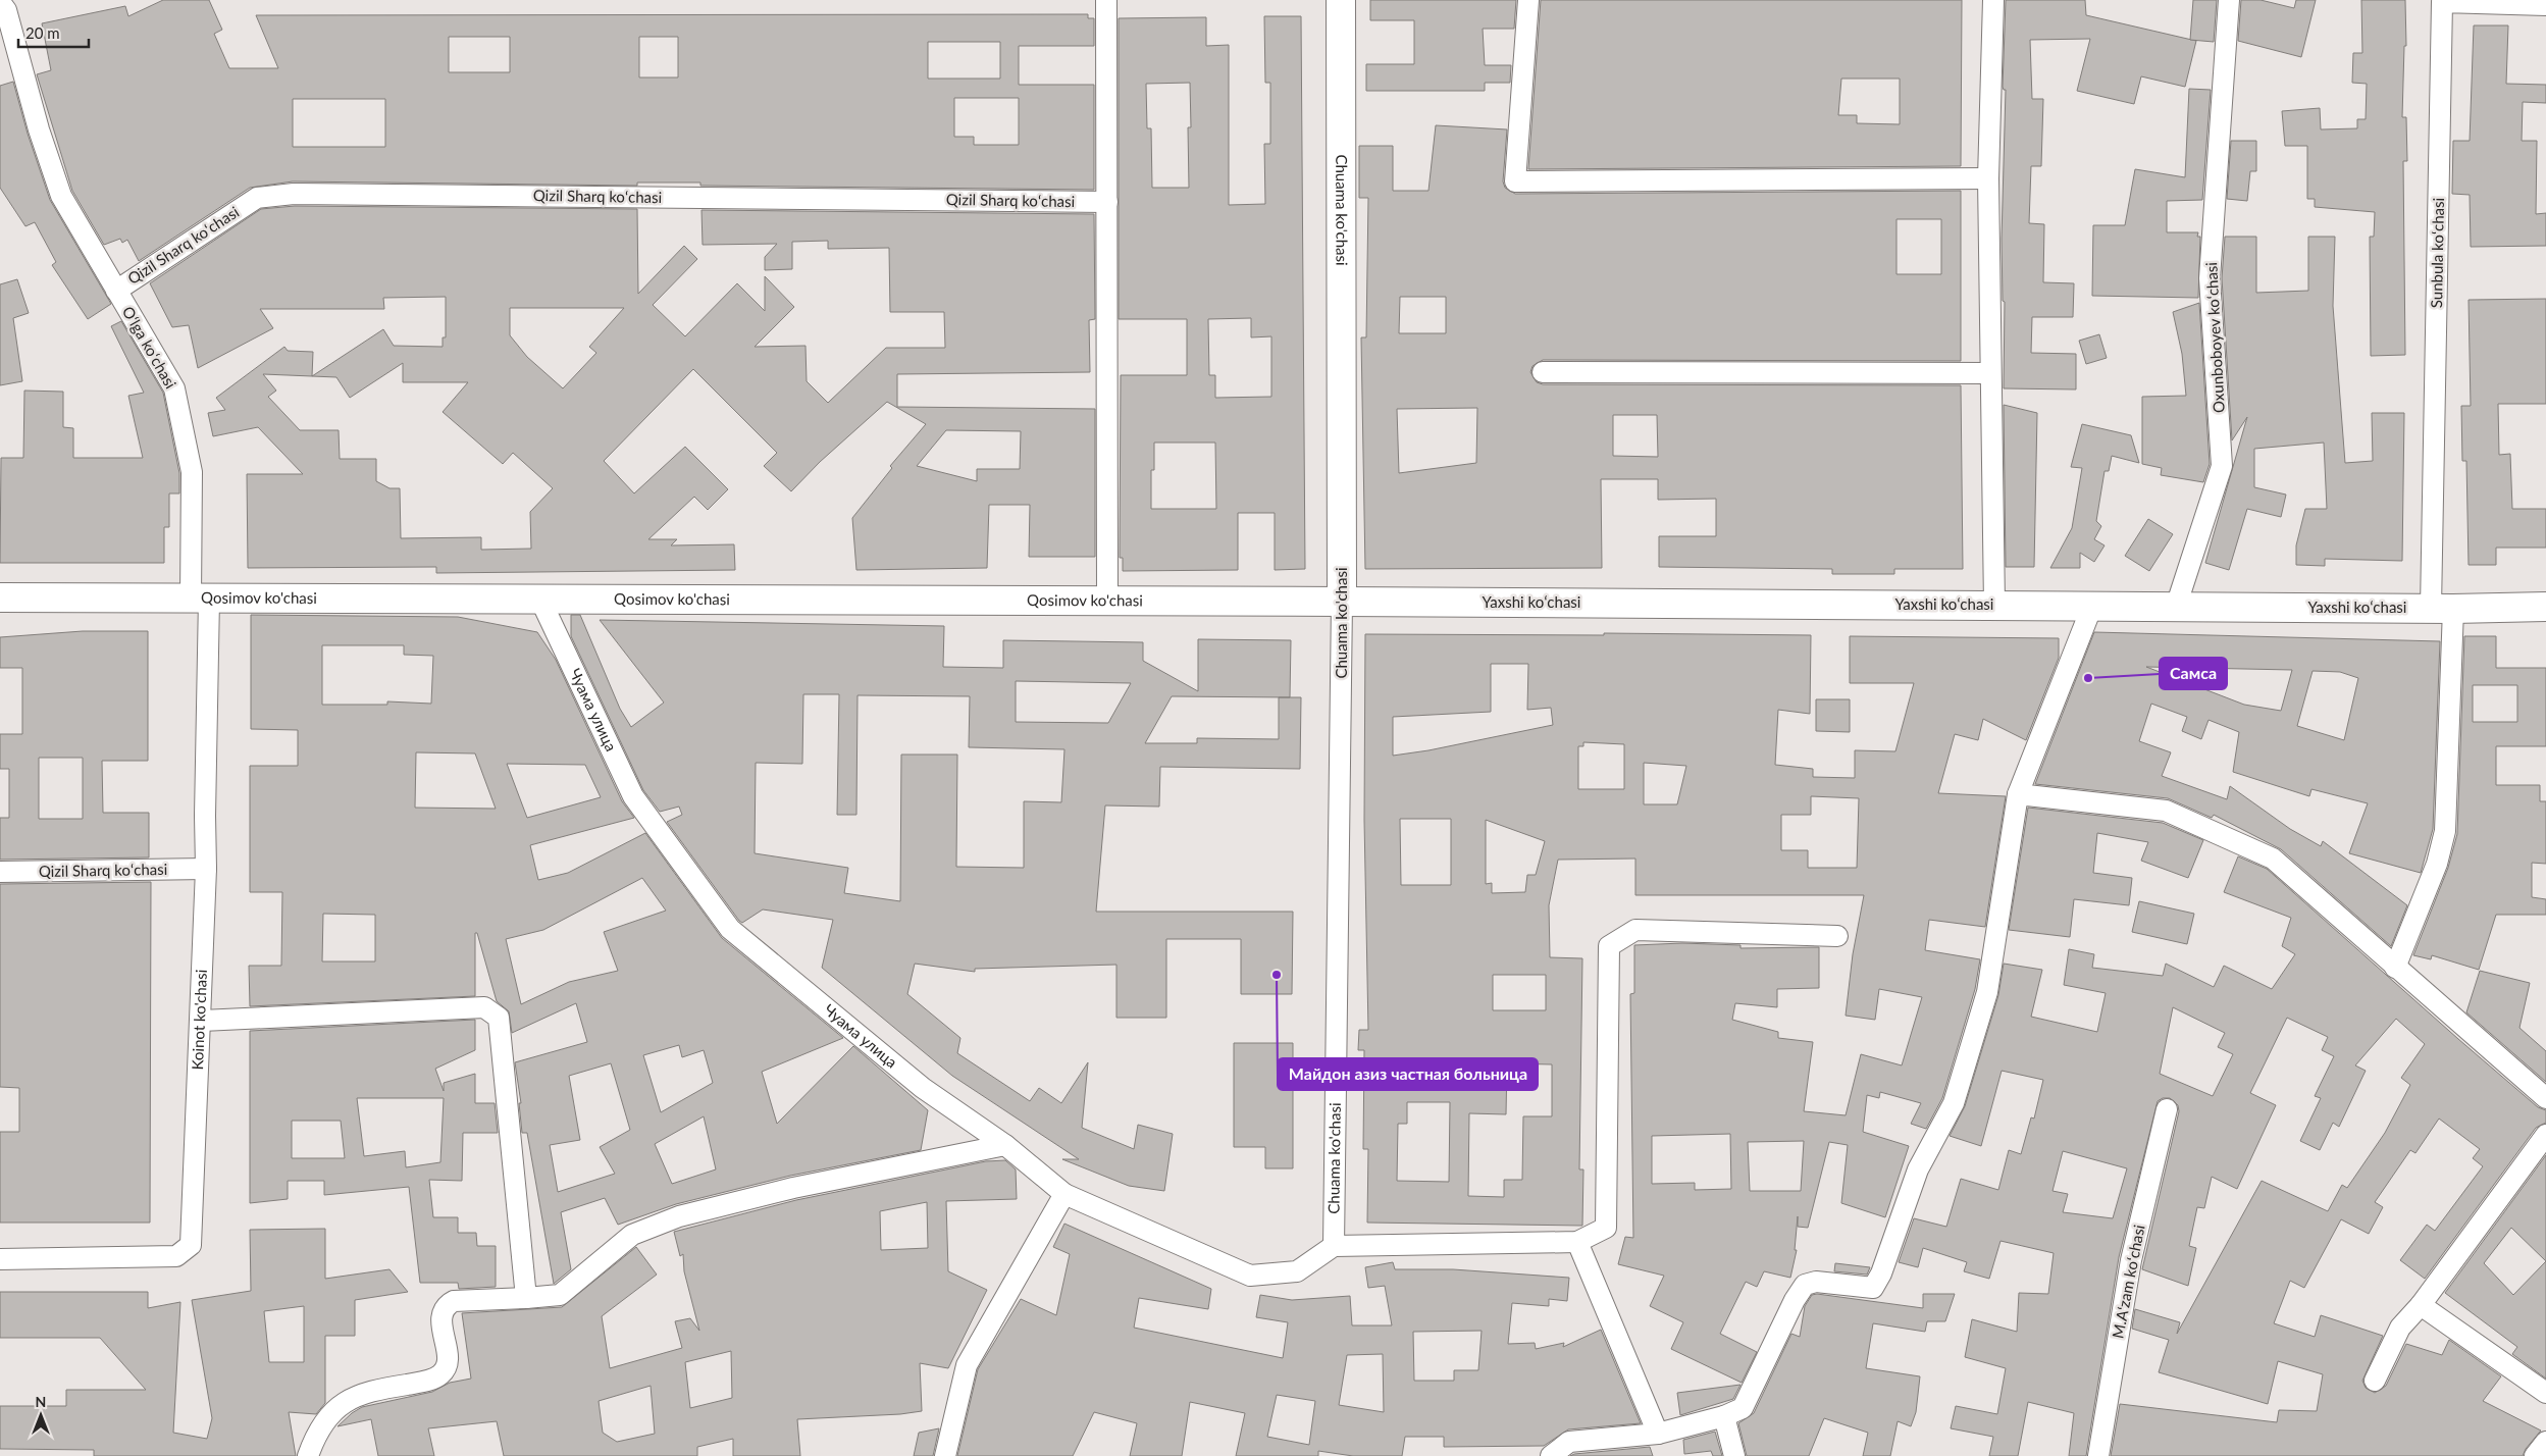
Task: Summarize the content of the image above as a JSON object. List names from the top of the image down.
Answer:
{
  "streets": {
    "street": [
      "Qizil Sharq koʻchasi",
      "Chuama ko'chasi",
      "Sunbula koʻchasi",
      "Oxunboboyev koʻchasi",
      "Oʻlga koʻchasi",
      "Qosimov ko'chasi",
      "Yaxshi koʻchasi",
      "Чуама улица",
      "Koinot ko'chasi",
      "M.Aʻzam koʻchasi"
    ]
  },
  "crossings": [
    ["Qizil Sharq koʻchasi", "Oʻlga koʻchasi"],
    ["Qizil Sharq koʻchasi", "Koinot ko'chasi"],
    ["Chuama ko'chasi", "Qosimov ko'chasi"],
    ["Chuama ko'chasi", "Yaxshi koʻchasi"],
    ["Chuama ko'chasi", "Чуама улица"],
    ["Sunbula koʻchasi", "Yaxshi koʻchasi"],
    ["Oxunboboyev koʻchasi", "Yaxshi koʻchasi"],
    ["Oʻlga koʻchasi", "Qosimov ko'chasi"],
    ["Oʻlga koʻchasi", "Koinot ko'chasi"],
    ["Qosimov ko'chasi", "Yaxshi koʻchasi"],
    ["Qosimov ko'chasi", "Чуама улица"],
    ["Qosimov ko'chasi", "Koinot ko'chasi"]
  ],
  "places": ["Самса", "Майдон азиз частная больница"],
  "scale_bar": "20 m",
  "north": "top"
}
